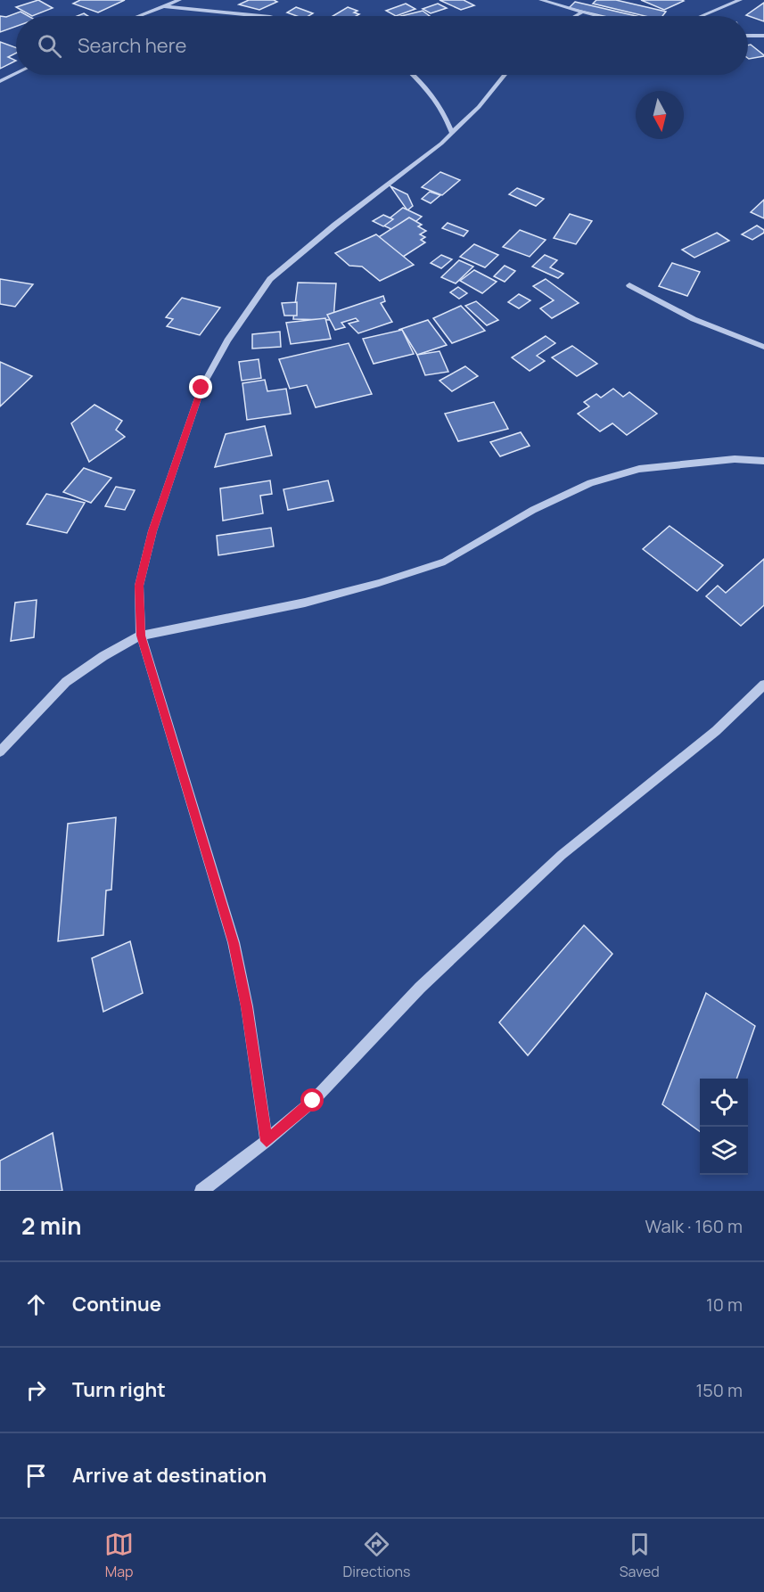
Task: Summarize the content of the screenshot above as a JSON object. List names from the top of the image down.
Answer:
{
  "north": "bottom",
  "page": {
    "search": "Search here",
    "heading": ["2 min", "Walk · 160 m"],
    "list": [
      ["Continue", "10 m"],
      ["Turn right", "150 m"],
      "Arrive at destination"
    ],
    "nav": ["Map", "Directions", "Saved"]
  }
}
